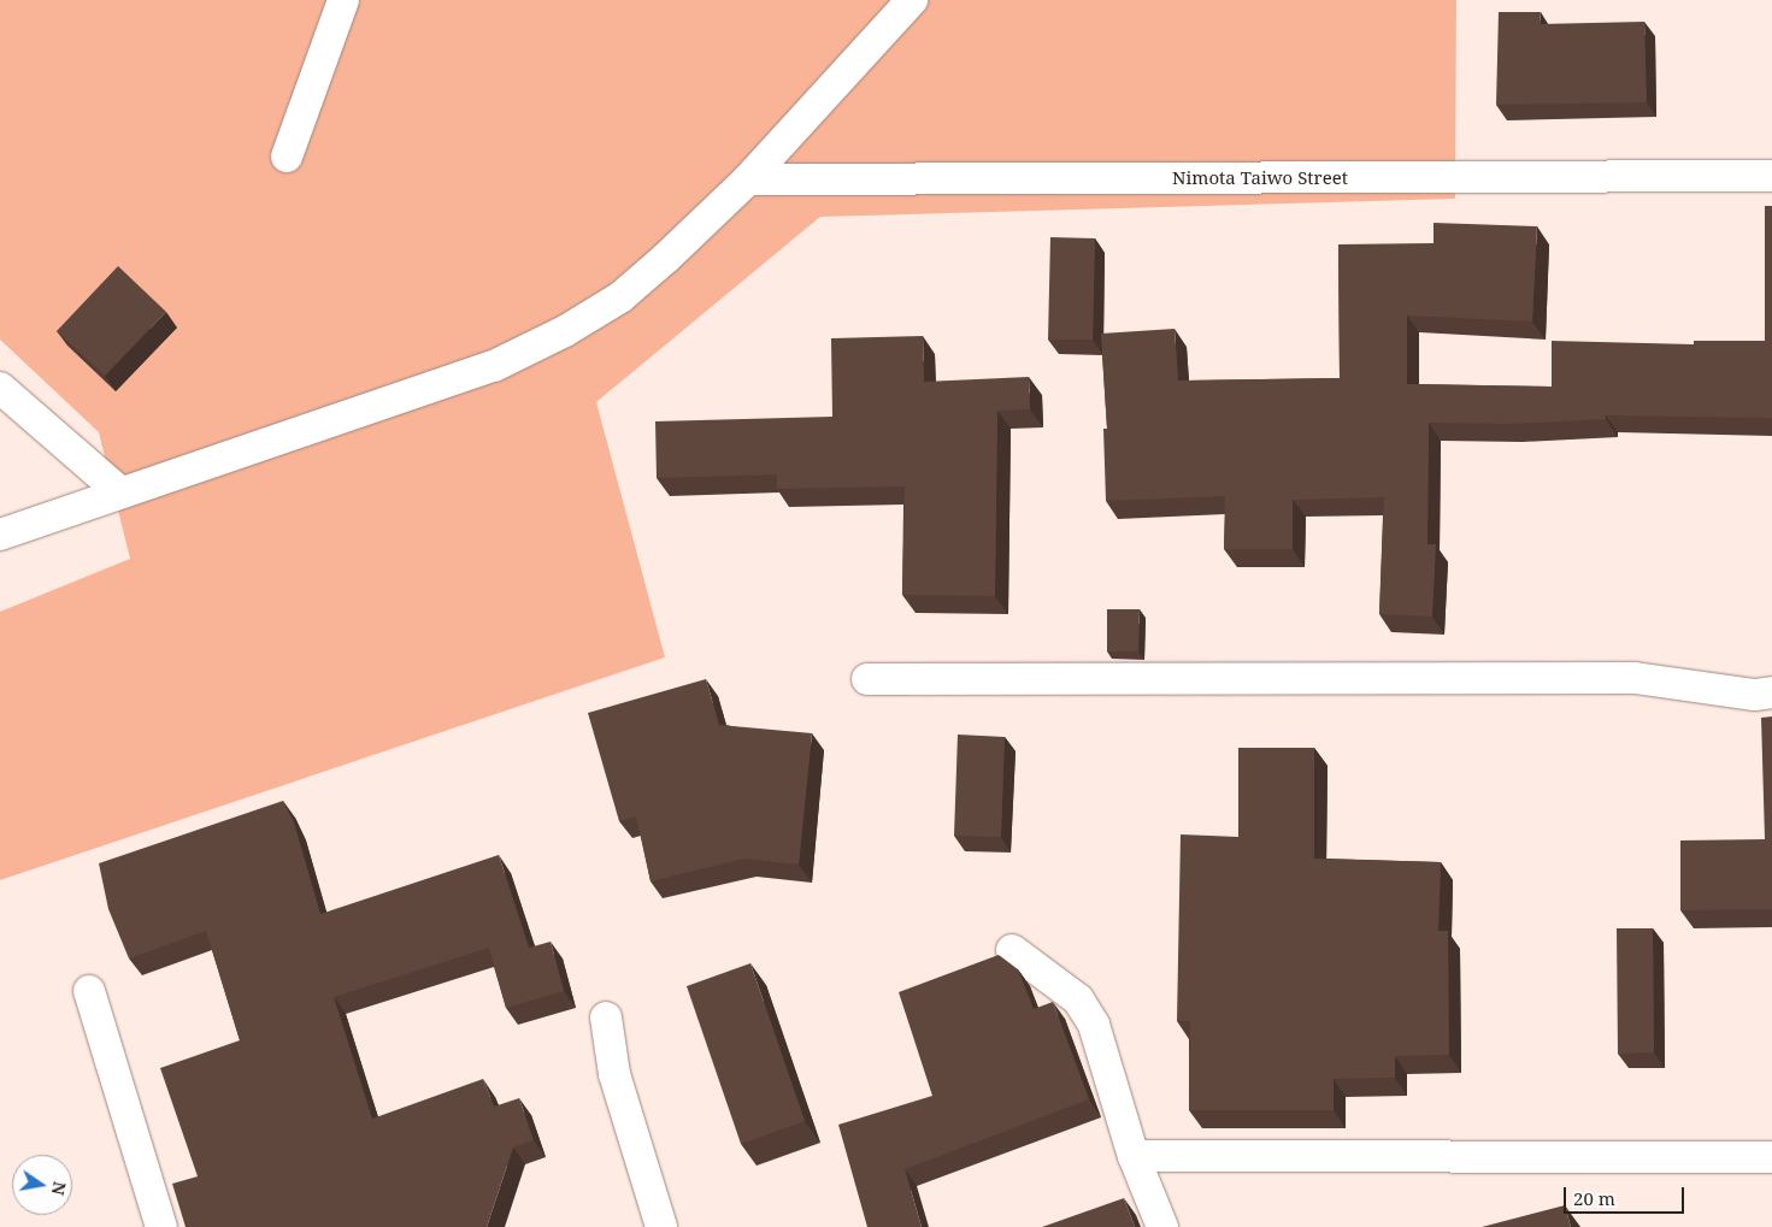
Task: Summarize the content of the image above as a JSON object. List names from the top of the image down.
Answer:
{
  "streets": {
    "street": ["Nimota Taiwo Street"]
  },
  "scale_bar": "20 m",
  "north": "right"
}
